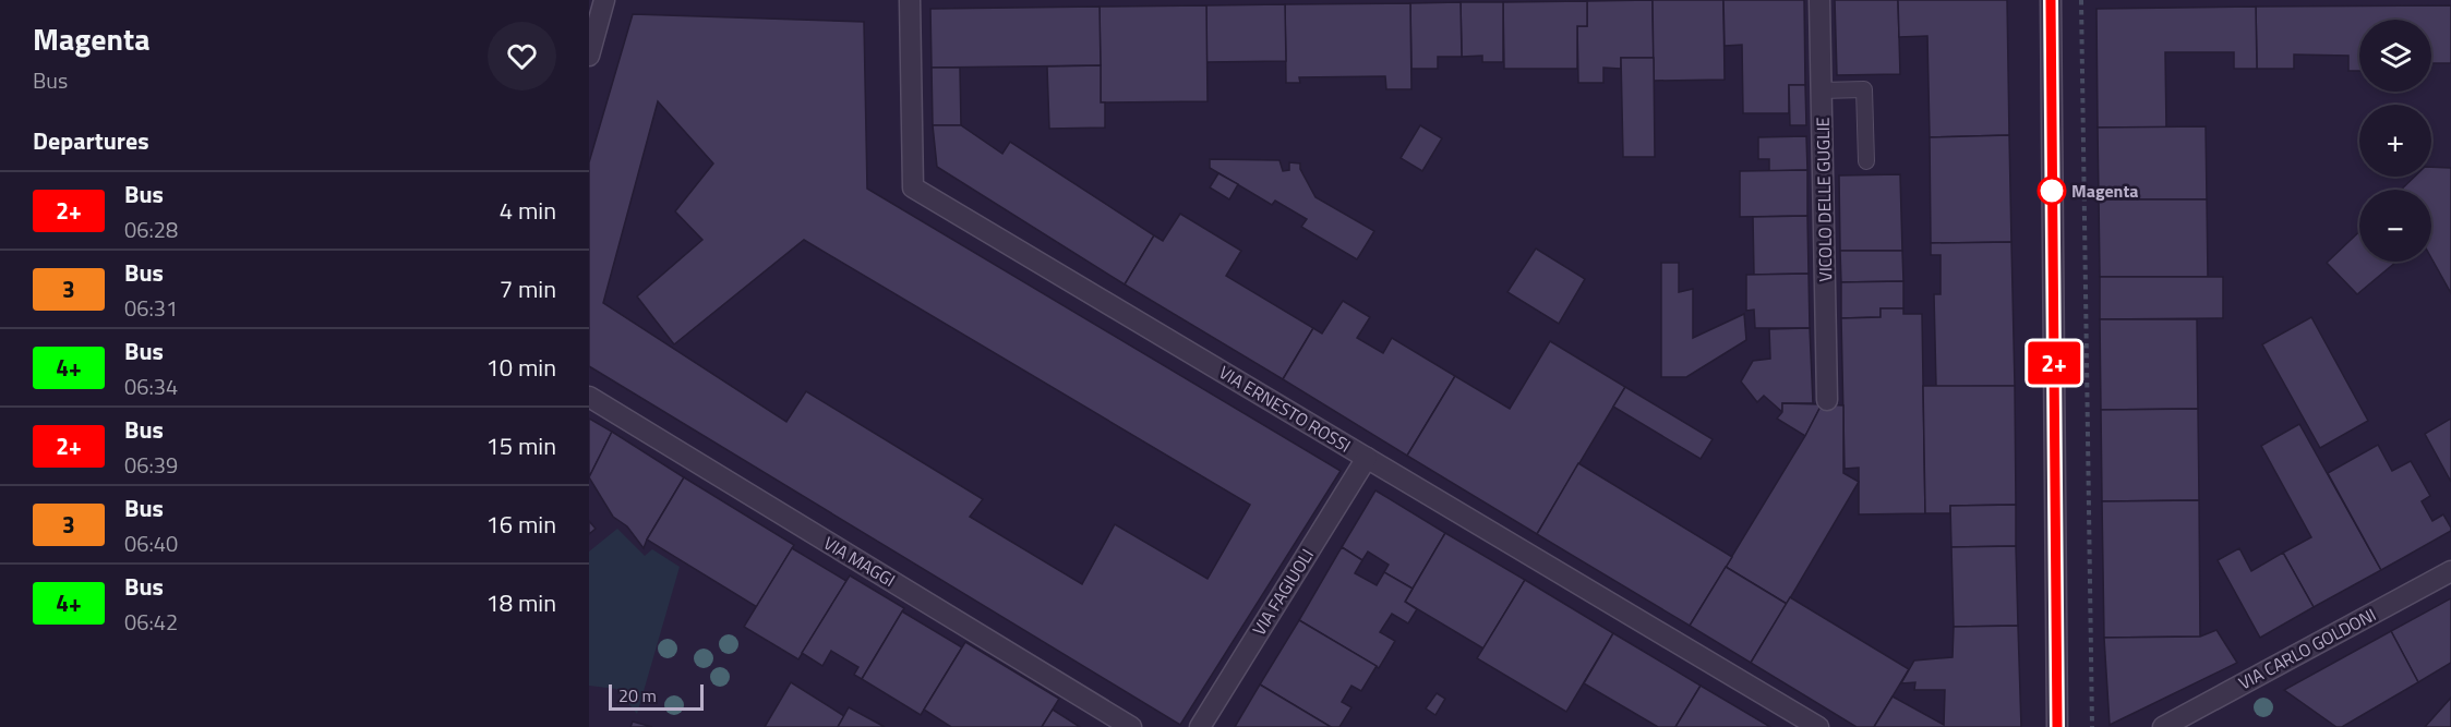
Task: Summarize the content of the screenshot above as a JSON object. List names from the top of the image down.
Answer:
{
  "streets": {
    "street": [
      "VICOLO DELLE GUGLIE",
      "VIA ERNESTO ROSSI",
      "VIA MAGGI",
      "VIA FAGIUOLI",
      "VIA CARLO GOLDONI"
    ]
  },
  "crossings": [
    ["VIA ERNESTO ROSSI", "VIA FAGIUOLI"]
  ],
  "places": ["Magenta"],
  "lines": ["bus line 2+"],
  "scale_bar": "20 m",
  "page": {
    "heading": [
      ["Magenta", "Bus"],
      "Departures"
    ],
    "on_map": "2+",
    "map_buttons": ["+", "−"],
    "list": [
      {
        "mark": "2+",
        "name": "Bus",
        "note": "06:28",
        "value": "4 min"
      },
      {
        "mark": "3",
        "name": "Bus",
        "note": "06:31",
        "value": "7 min"
      },
      {
        "mark": "4+",
        "name": "Bus",
        "note": "06:34",
        "value": "10 min"
      },
      {
        "mark": "2+",
        "name": "Bus",
        "note": "06:39",
        "value": "15 min"
      },
      {
        "mark": "3",
        "name": "Bus",
        "note": "06:40",
        "value": "16 min"
      },
      {
        "mark": "4+",
        "name": "Bus",
        "note": "06:42",
        "value": "18 min"
      }
    ],
    "scale": "20 m"
  }
}
